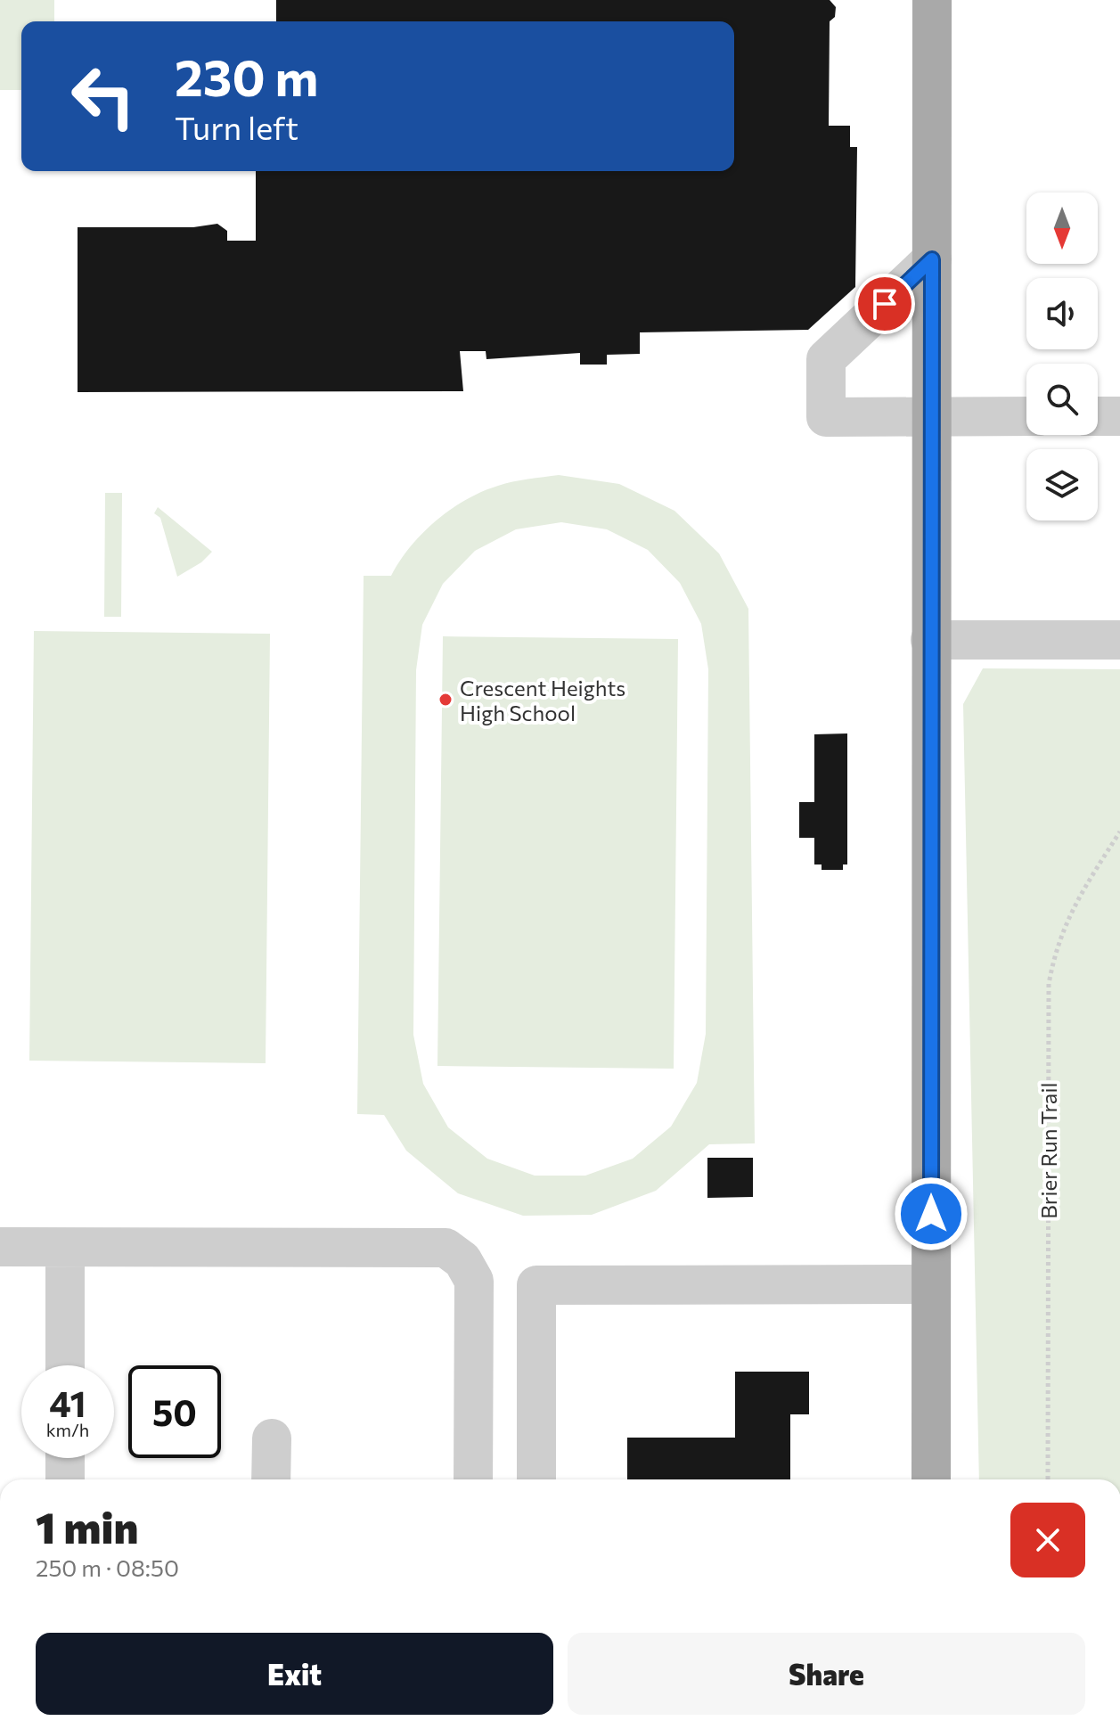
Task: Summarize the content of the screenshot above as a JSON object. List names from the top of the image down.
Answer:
{
  "streets": {
    "path": ["Brier Run Trail"]
  },
  "places": ["Crescent Heights High School"],
  "north": "bottom",
  "page": {
    "turn": ["230 m", "Turn left"],
    "speed": "41 km/h",
    "limit": "50",
    "heading": ["1 min", "250 m · 08:50"],
    "buttons": ["Exit", "Share"]
  }
}
